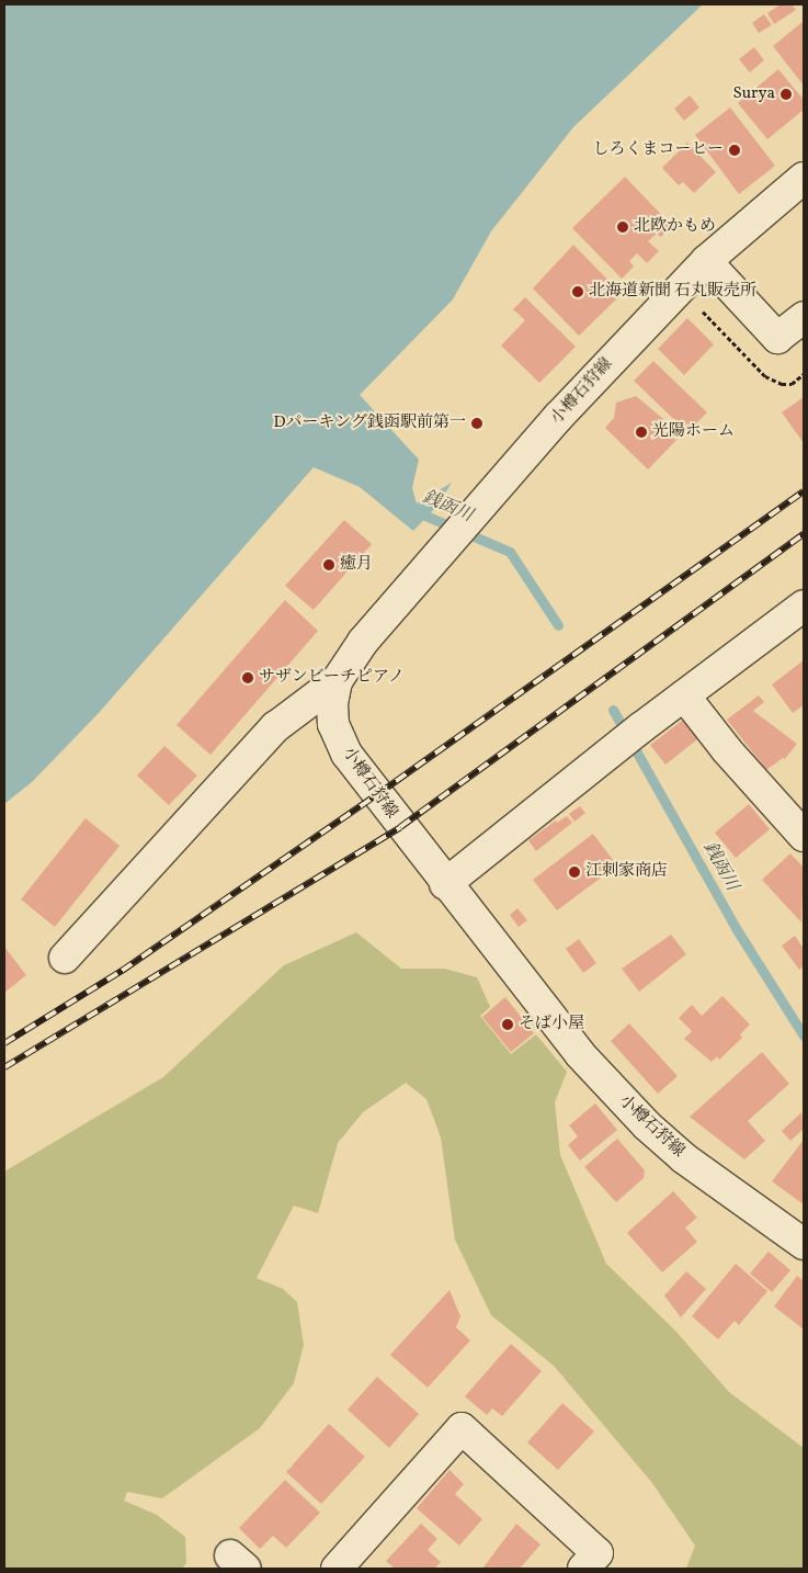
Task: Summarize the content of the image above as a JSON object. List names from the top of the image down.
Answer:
{
  "streets": {
    "street": ["小樽石狩線"]
  },
  "water": ["銭函川"],
  "places": [
    "Surya",
    "しろくまコーヒー",
    "北欧かもめ",
    "北海道新聞 石丸販売所",
    "Dパーキング銭函駅前第一",
    "光陽ホーム",
    "癒月",
    "サザンビーチピアノ",
    "江刺家商店",
    "そば小屋"
  ]
}
